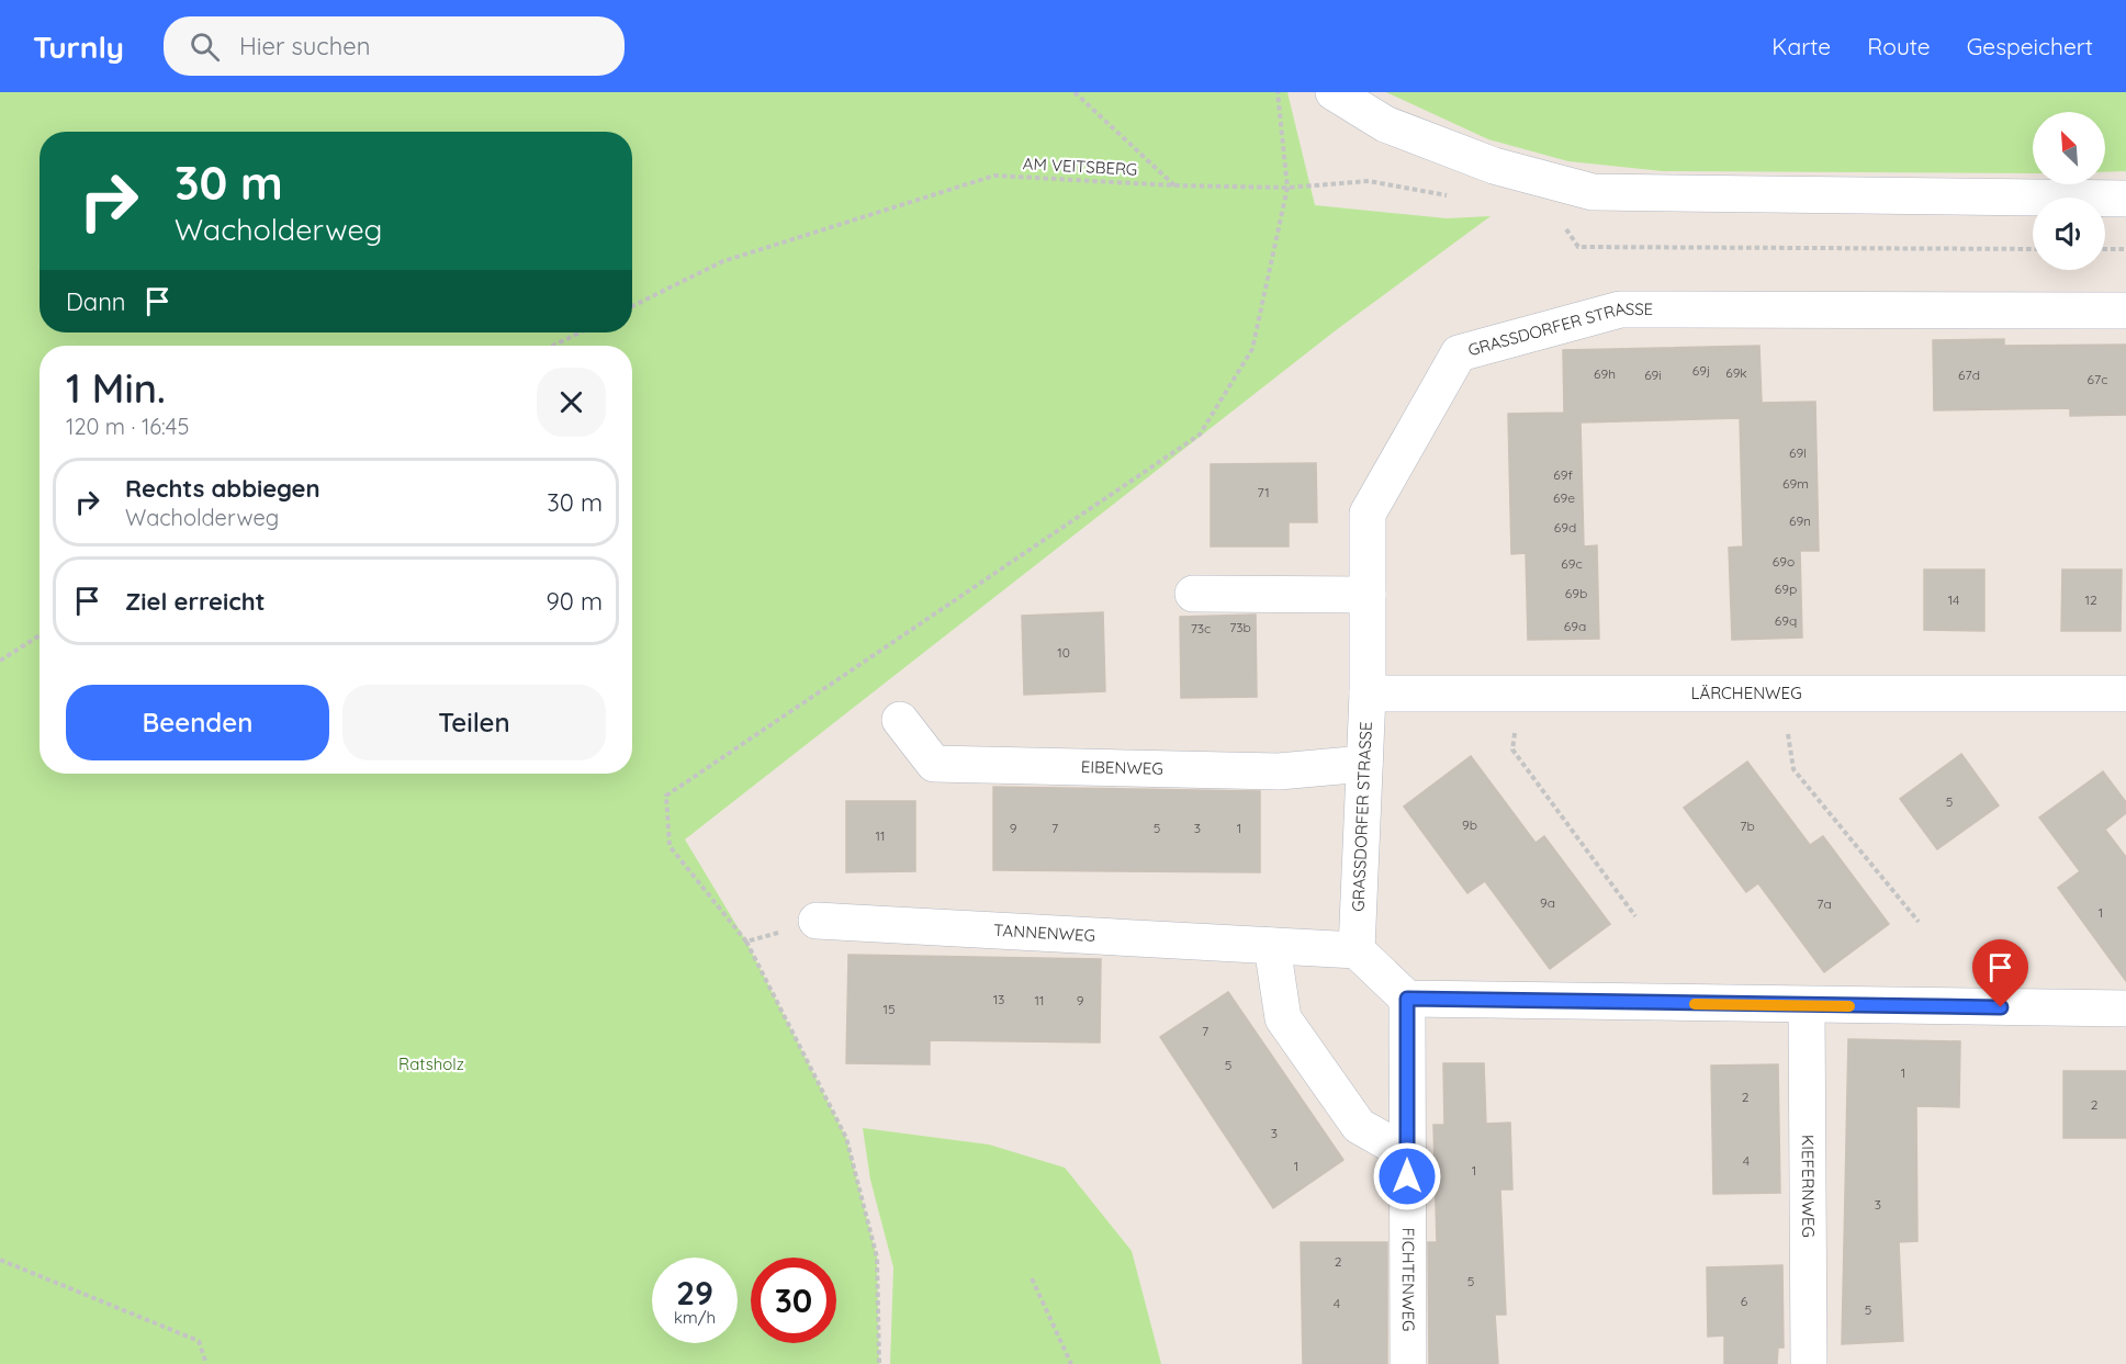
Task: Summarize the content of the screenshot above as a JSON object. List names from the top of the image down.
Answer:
{
  "streets": {
    "street": [
      "GRASSDORFER STRASSE",
      "LÄRCHENWEG",
      "EIBENWEG",
      "TANNENWEG",
      "KIEFERNWEG",
      "FICHTENWEG"
    ],
    "path": ["AM VEITSBERG"]
  },
  "crossings": [
    ["GRASSDORFER STRASSE", "LÄRCHENWEG"],
    ["GRASSDORFER STRASSE", "EIBENWEG"],
    ["GRASSDORFER STRASSE", "TANNENWEG"]
  ],
  "parks": ["Ratsholz"],
  "house_numbers": [
    "69j",
    "69k",
    "69h",
    "69i",
    "67d",
    "67c",
    "69l",
    "69f",
    "69m",
    "71",
    "69e",
    "69n",
    "69d",
    "69o",
    "69c",
    "69p",
    "69b",
    "14",
    "12",
    "69q",
    "69a",
    "73b",
    "73c",
    "10",
    "5",
    "9b",
    "7b",
    "9",
    "7",
    "5",
    "3",
    "1",
    "11",
    "9a",
    "7a",
    "1",
    "13",
    "11",
    "9",
    "15",
    "7",
    "5",
    "1",
    "2",
    "2",
    "3",
    "4",
    "1",
    "1",
    "3",
    "2",
    "5",
    "6",
    "4",
    "5"
  ],
  "north": "top left",
  "page": {
    "header": "Turnly",
    "search": "Hier suchen",
    "nav": ["Karte", "Route", "Gespeichert"],
    "turn": ["30 m", "Wacholderweg"],
    "then": "Dann",
    "heading": ["1 Min.", "120 m · 16:45"],
    "list": [
      {
        "name": "Rechts abbiegen",
        "note": "Wacholderweg",
        "value": "30 m"
      },
      {
        "name": "Ziel erreicht",
        "value": "90 m"
      }
    ],
    "buttons": ["Beenden", "Teilen"],
    "speed": "29 km/h",
    "limit": "30"
  }
}
